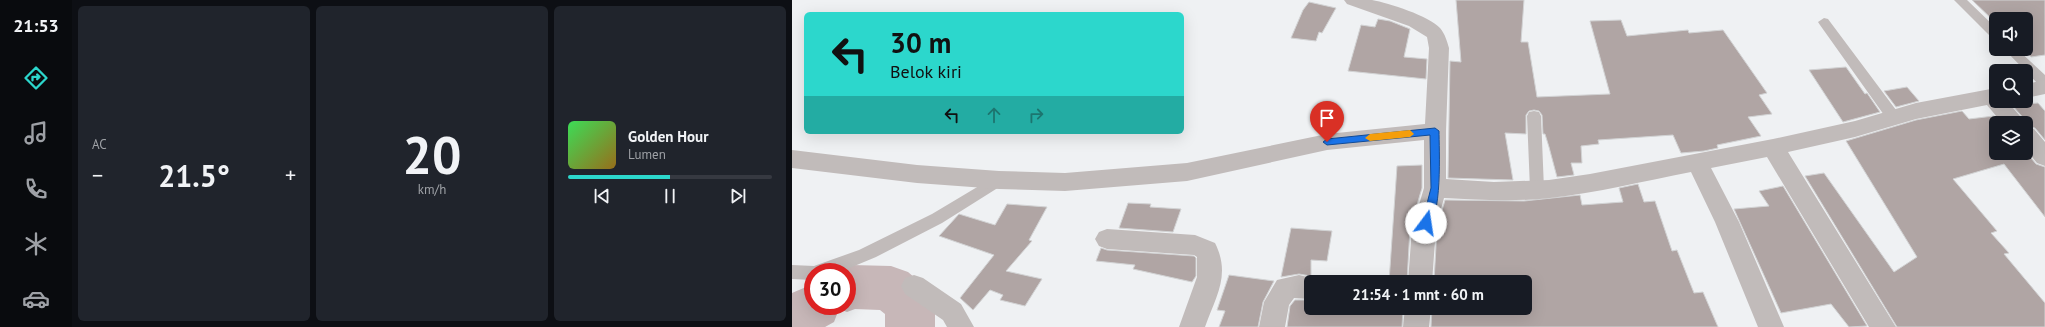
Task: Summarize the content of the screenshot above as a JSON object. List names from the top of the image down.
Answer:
{
  "page": {
    "tabs": "21:53",
    "tile": [
      "AC",
      ["20", "km/h"]
    ],
    "turn": ["30 m", "Belok kiri"],
    "song": ["Golden Hour", "Lumen"],
    "heat": ["−", "21.5°", "+"],
    "limit": "30",
    "trip": "21:54 · 1 mnt · 60 m"
  }
}
